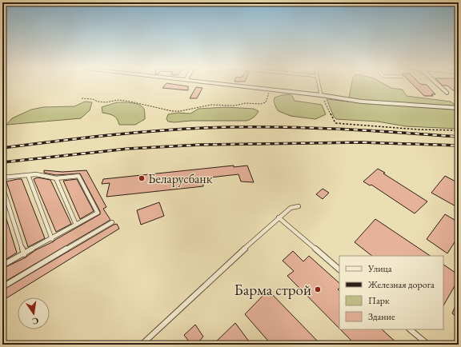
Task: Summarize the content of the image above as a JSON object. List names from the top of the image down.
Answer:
{
  "places": ["Беларусбанк", "Барма строй"],
  "legend": [
    "Улица",
    "Железная дорога",
    "Парк",
    "Здание"
  ],
  "north": "bottom"
}
